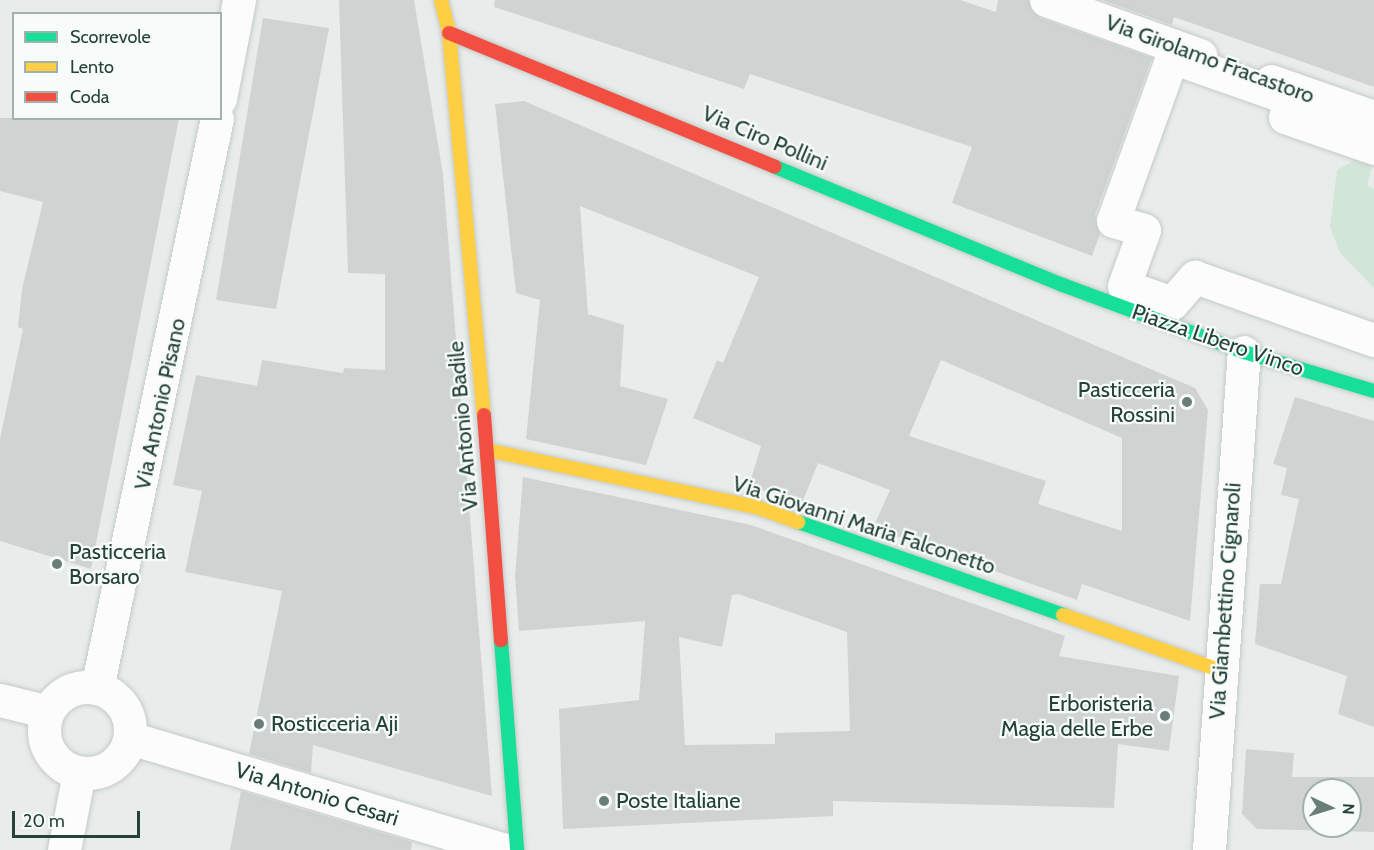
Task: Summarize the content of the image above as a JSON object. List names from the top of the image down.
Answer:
{
  "streets": {
    "street": [
      "Via Girolamo Fracastoro",
      "Via Ciro Pollini",
      "Piazza Libero Vinco",
      "Via Antonio Pisano",
      "Via Antonio Badile",
      "Via Giovanni Maria Falconetto",
      "Via Giambettino Cignaroli",
      "Via Antonio Cesari"
    ]
  },
  "crossings": [
    ["Via Ciro Pollini", "Piazza Libero Vinco"],
    ["Via Ciro Pollini", "Via Antonio Badile"],
    ["Piazza Libero Vinco", "Via Giambettino Cignaroli"],
    ["Via Antonio Pisano", "Via Antonio Cesari"],
    ["Via Antonio Badile", "Via Giovanni Maria Falconetto"],
    ["Via Giovanni Maria Falconetto", "Via Giambettino Cignaroli"]
  ],
  "places": [
    "Pasticceria Rossini",
    "Pasticceria Borsaro",
    "Erboristeria Magia delle Erbe",
    "Rosticceria Aji",
    "Poste Italiane"
  ],
  "legend": ["Scorrevole", "Lento", "Coda"],
  "scale_bar": "20 m",
  "north": "right"
}
